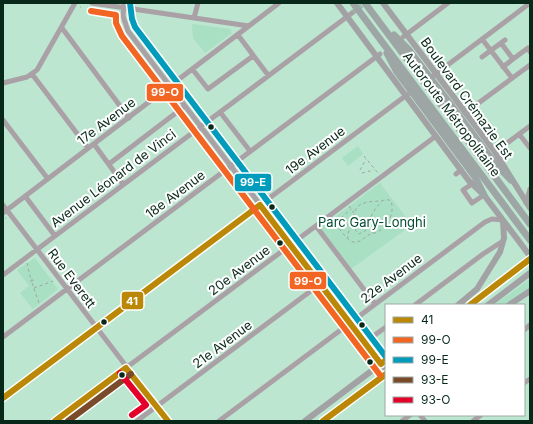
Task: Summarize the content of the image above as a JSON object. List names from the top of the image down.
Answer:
{
  "streets": {
    "highway": ["Autoroute Métropolitaine"],
    "main road": ["Boulevard Crémazie Est"],
    "street": [
      "17e Avenue",
      "19e Avenue",
      "Avenue Léonard de Vinci",
      "18e Avenue",
      "20e Avenue",
      "Rue Everett",
      "22e Avenue",
      "21e Avenue"
    ]
  },
  "crossings": [
    ["17e Avenue", "Rue Everett"],
    ["19e Avenue", "Rue Everett"],
    ["Avenue Léonard de Vinci", "Rue Everett"],
    ["18e Avenue", "Rue Everett"],
    ["20e Avenue", "Rue Everett"],
    ["Rue Everett", "21e Avenue"]
  ],
  "parks": ["Parc Gary-Longhi"],
  "lines": [
    "transit line 99-E",
    "transit line 99-O",
    "transit line 41",
    "transit line 93-O",
    "transit line 93-E"
  ],
  "legend": [
    "41",
    "99-O",
    "99-E",
    "93-E",
    "93-O"
  ]
}
